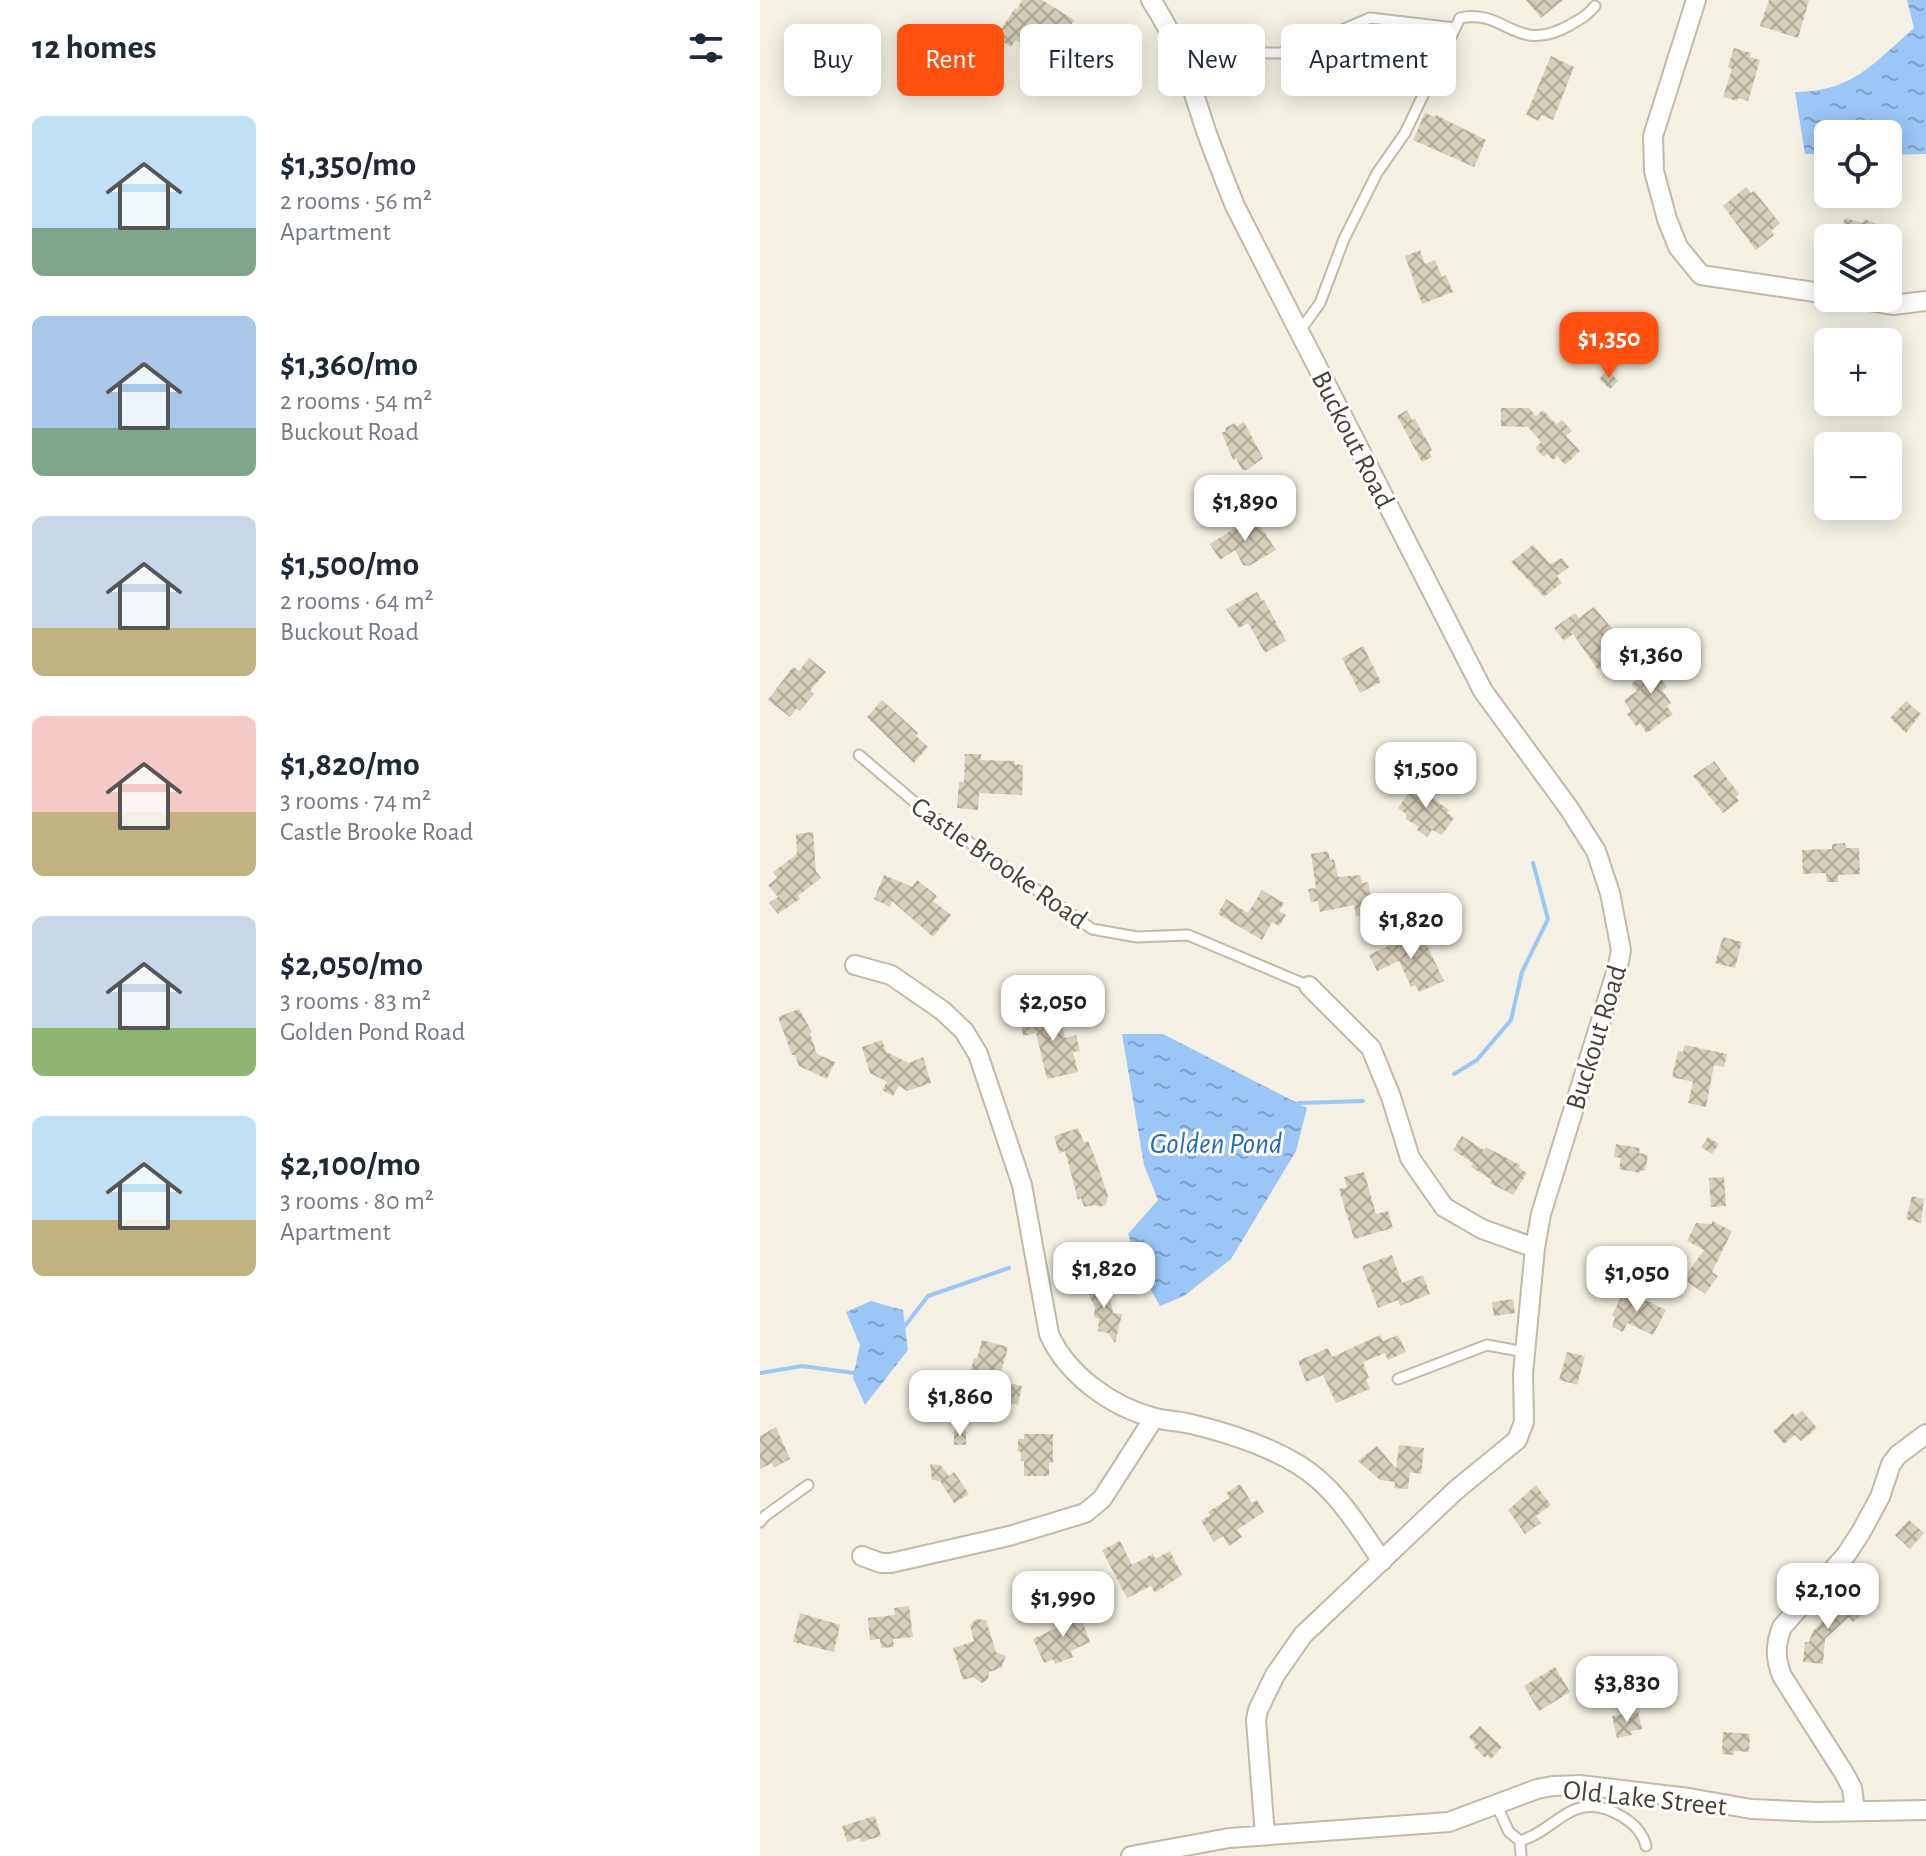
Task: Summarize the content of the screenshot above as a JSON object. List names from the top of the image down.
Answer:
{
  "streets": {
    "street": ["Buckout Road", "Castle Brooke Road", "Old Lake Street"]
  },
  "crossings": [
    ["Buckout Road", "Castle Brooke Road"],
    ["Buckout Road", "Old Lake Street"]
  ],
  "water": ["Golden Pond"],
  "page": {
    "heading": "12 homes",
    "chip": [
      "Buy",
      "Rent",
      "Filters",
      "New",
      "Apartment"
    ],
    "list": [
      {
        "name": "$1,350/mo",
        "note": "2 rooms · 56 m² · Apartment"
      },
      {
        "name": "$1,360/mo",
        "note": "2 rooms · 54 m² · Buckout Road"
      },
      {
        "name": "$1,500/mo",
        "note": "2 rooms · 64 m² · Buckout Road"
      },
      {
        "name": "$1,820/mo",
        "note": "3 rooms · 74 m² · Castle Brooke Road"
      },
      {
        "name": "$2,050/mo",
        "note": "3 rooms · 83 m² · Golden Pond Road"
      },
      {
        "name": "$2,100/mo",
        "note": "3 rooms · 80 m² · Apartment"
      }
    ],
    "map_buttons": ["+", "−"],
    "price": [
      "$1,350",
      "$1,890",
      "$1,360",
      "$1,500",
      "$1,820",
      "$2,050",
      "$1,820",
      "$1,050",
      "$1,860",
      "$2,100",
      "$1,990",
      "$3,830"
    ]
  }
}
